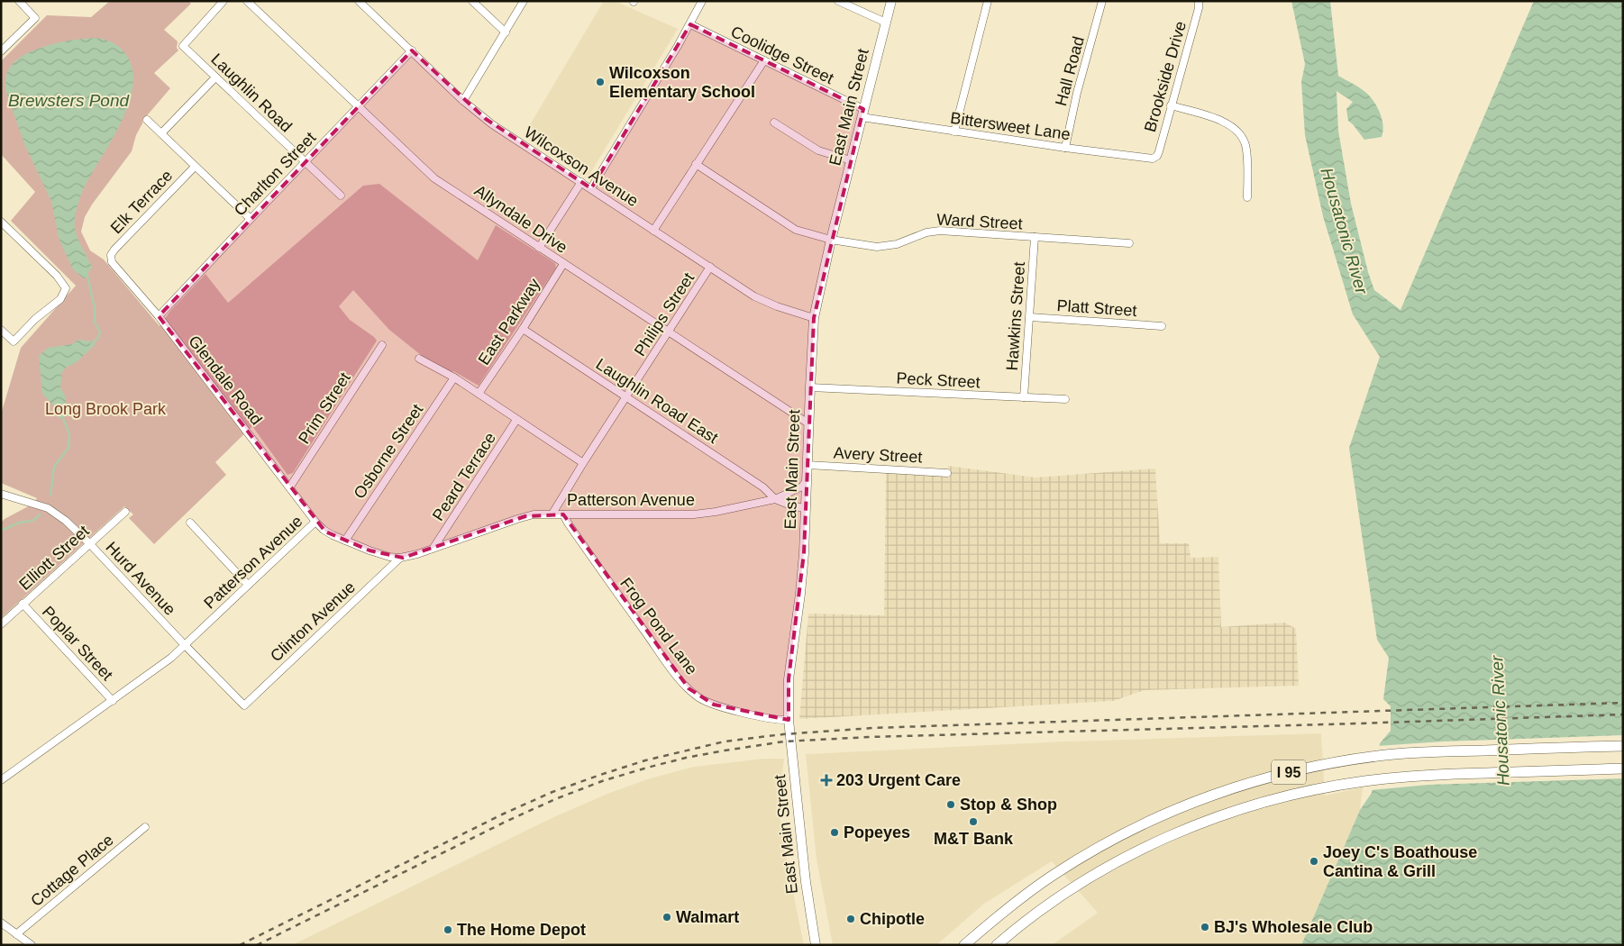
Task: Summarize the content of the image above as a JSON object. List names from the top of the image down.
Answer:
{
  "streets": {
    "highway": ["I 95"],
    "main road": ["East Main Street"],
    "street": [
      "Coolidge Street",
      "Hall Road",
      "Brookside Drive",
      "Laughlin Road",
      "Bittersweet Lane",
      "Wilcoxson Avenue",
      "Charlton Street",
      "Elk Terrace",
      "Allyndale Drive",
      "Ward Street",
      "Platt Street",
      "Philips Street",
      "Hawkins Street",
      "East Parkway",
      "Glendale Road",
      "Peck Street",
      "Laughlin Road East",
      "Prim Street",
      "Osborne Street",
      "Avery Street",
      "Peard Terrace",
      "Patterson Avenue",
      "Elliott Street",
      "Hurd Avenue",
      "Clinton Avenue",
      "Frog Pond Lane",
      "Poplar Street",
      "Cottage Place"
    ]
  },
  "crossings": [
    ["Coolidge Street", "East Main Street"],
    ["Coolidge Street", "Bittersweet Lane"],
    ["Hall Road", "Bittersweet Lane"],
    ["Brookside Drive", "Bittersweet Lane"],
    ["Laughlin Road", "Charlton Street"],
    ["East Main Street", "Bittersweet Lane"],
    ["East Main Street", "Wilcoxson Avenue"],
    ["East Main Street", "Allyndale Drive"],
    ["East Main Street", "Ward Street"],
    ["East Main Street", "Peck Street"],
    ["East Main Street", "Avery Street"],
    ["East Main Street", "Patterson Avenue"],
    ["East Main Street", "Frog Pond Lane"],
    ["Wilcoxson Avenue", "Charlton Street"],
    ["Wilcoxson Avenue", "Philips Street"],
    ["Charlton Street", "Allyndale Drive"],
    ["Charlton Street", "Glendale Road"],
    ["Elk Terrace", "Glendale Road"],
    ["Allyndale Drive", "Philips Street"],
    ["Allyndale Drive", "East Parkway"],
    ["Ward Street", "Hawkins Street"],
    ["Platt Street", "Hawkins Street"],
    ["Philips Street", "Laughlin Road East"],
    ["Philips Street", "Patterson Avenue"],
    ["Hawkins Street", "Peck Street"],
    ["East Parkway", "Laughlin Road East"],
    ["Glendale Road", "Prim Street"],
    ["Glendale Road", "Patterson Avenue"],
    ["Laughlin Road East", "Patterson Avenue"],
    ["Osborne Street", "Patterson Avenue"],
    ["Peard Terrace", "Patterson Avenue"],
    ["Patterson Avenue", "Hurd Avenue"],
    ["Patterson Avenue", "Clinton Avenue"],
    ["Patterson Avenue", "Frog Pond Lane"],
    ["Patterson Avenue", "Poplar Street"],
    ["Elliott Street", "Hurd Avenue"],
    ["Elliott Street", "Poplar Street"],
    ["Hurd Avenue", "Clinton Avenue"]
  ],
  "water": ["Brewsters Pond", "Housatonic River"],
  "parks": ["Long Brook Park"],
  "places": {
    "other": [
      "Wilcoxson Elementary School",
      "Stop & Shop",
      "M&T Bank",
      "Popeyes",
      "Joey C's Boathouse Cantina & Grill",
      "Walmart",
      "Chipotle",
      "BJ's Wholesale Club",
      "The Home Depot"
    ],
    "health": ["203 Urgent Care"]
  }
}
